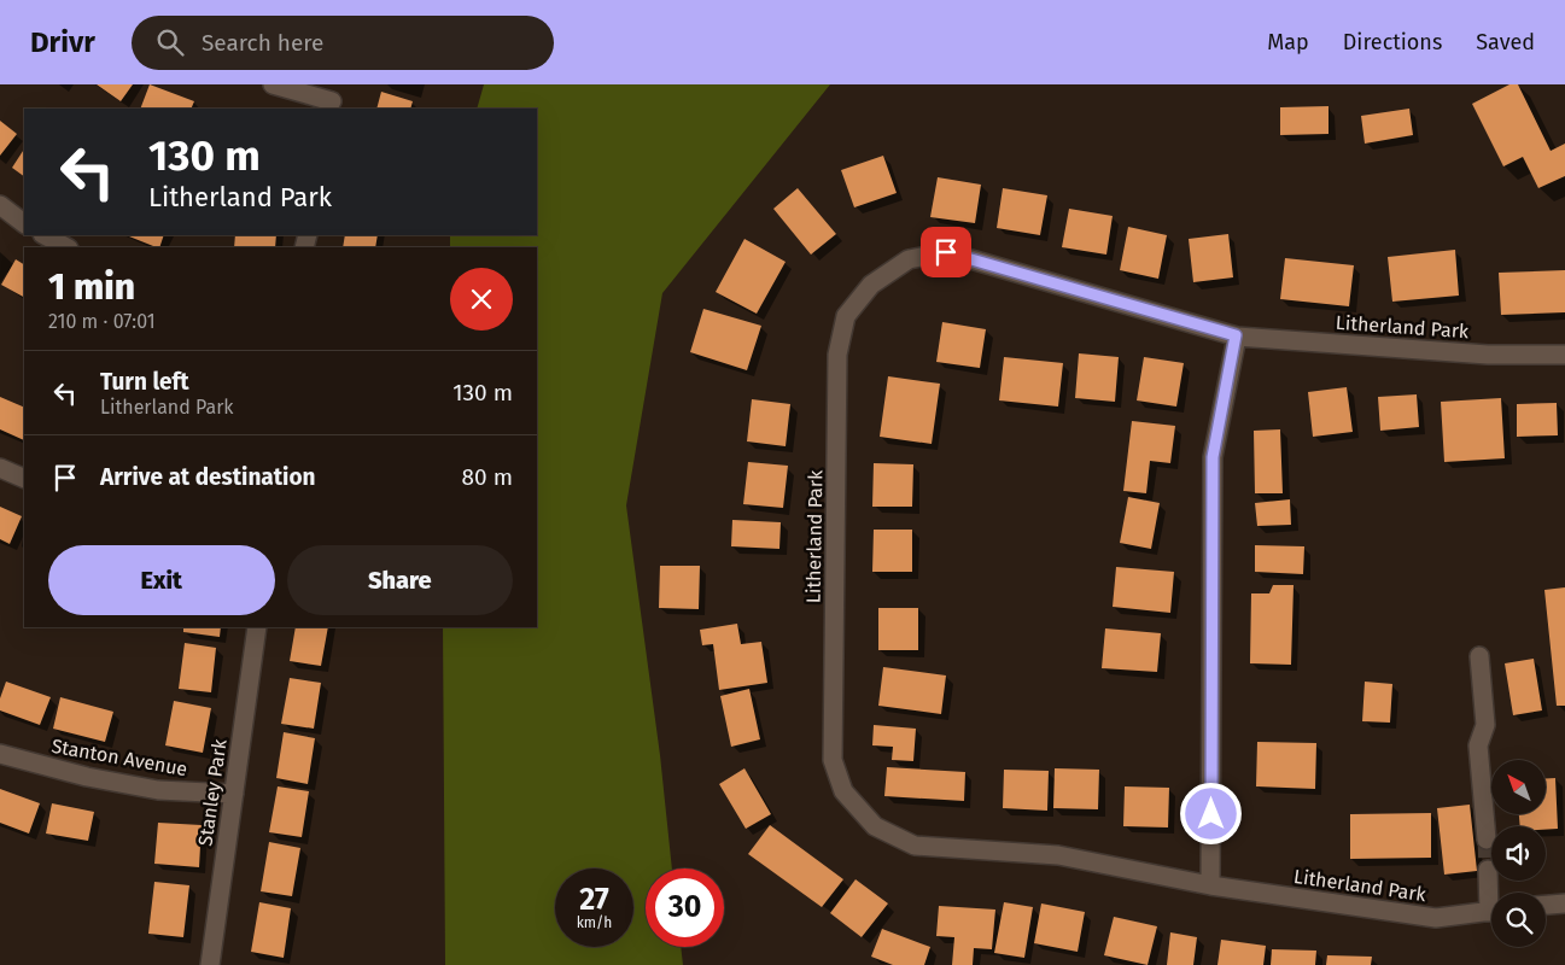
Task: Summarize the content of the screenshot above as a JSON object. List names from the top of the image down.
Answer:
{
  "streets": {
    "street": ["Litherland Park", "Stanton Avenue", "Stanley Park"]
  },
  "crossings": [
    ["Stanton Avenue", "Stanley Park"]
  ],
  "north": "top left",
  "page": {
    "header": "Drivr",
    "search": "Search here",
    "nav": ["Map", "Directions", "Saved"],
    "turn": ["130 m", "Litherland Park"],
    "heading": ["1 min", "210 m · 07:01"],
    "list": [
      {
        "name": "Turn left",
        "note": "Litherland Park",
        "value": "130 m"
      },
      {
        "name": "Arrive at destination",
        "value": "80 m"
      }
    ],
    "buttons": ["Exit", "Share"],
    "speed": "27 km/h",
    "limit": "30"
  }
}
